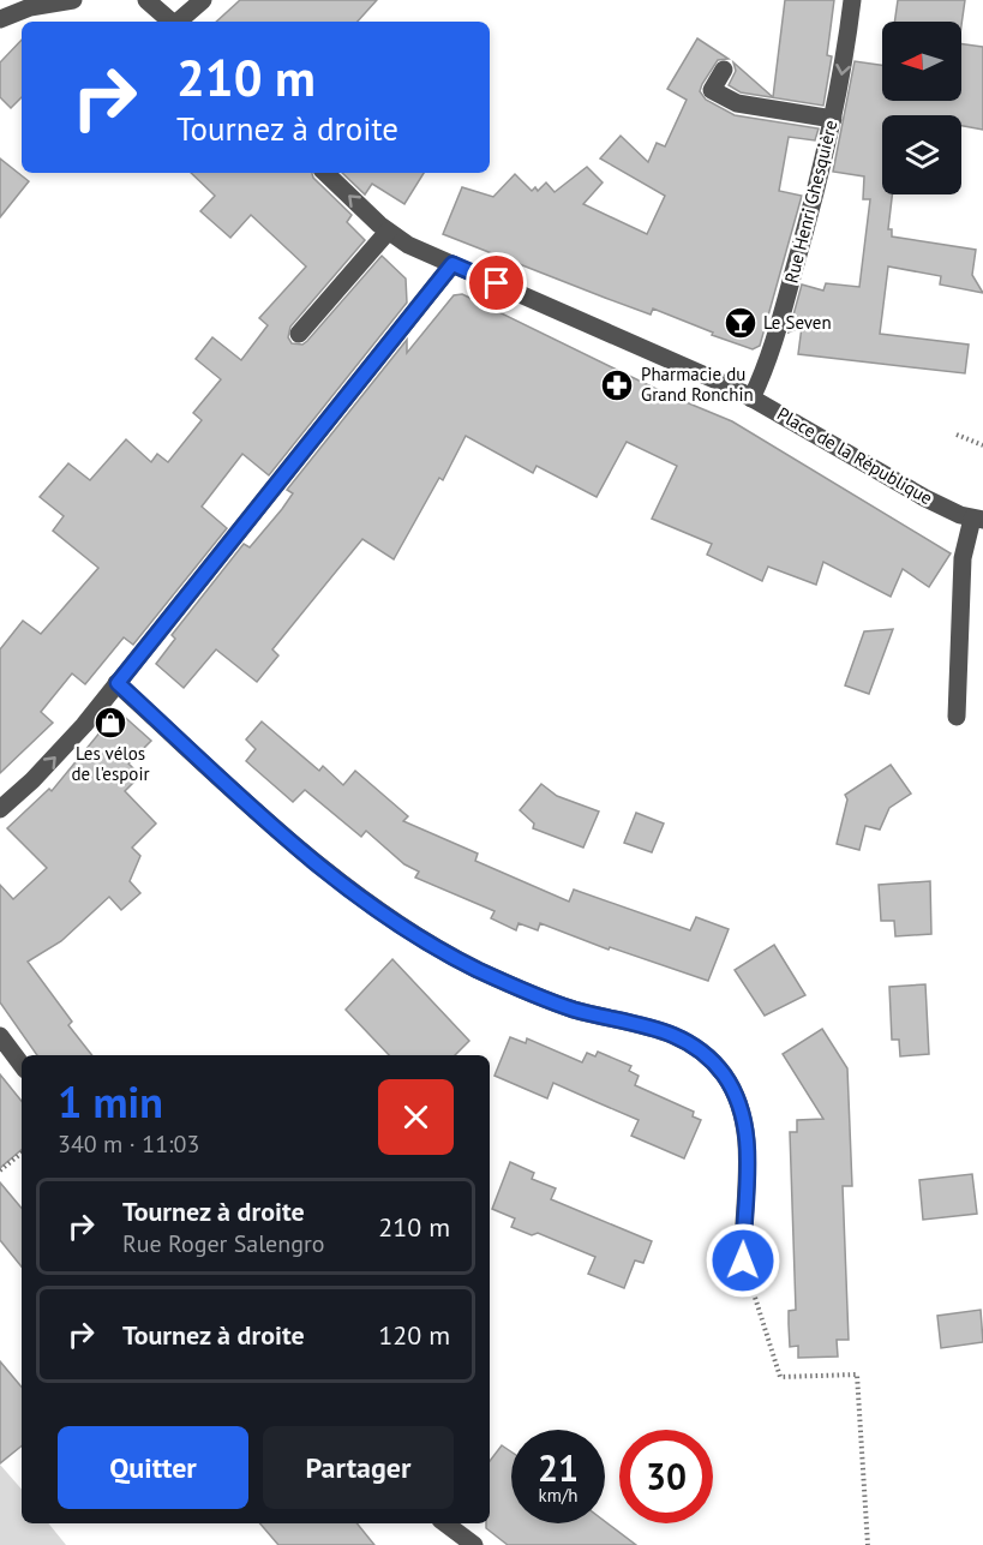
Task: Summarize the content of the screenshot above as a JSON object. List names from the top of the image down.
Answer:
{
  "streets": {
    "street": ["Rue Henri Ghesquière", "Place de la République"]
  },
  "crossings": [
    ["Rue Henri Ghesquière", "Place de la République"]
  ],
  "places": {
    "bar": ["Le Seven"],
    "pharmacy": ["Pharmacie du Grand Ronchin"],
    "shop": ["Les vélos de l'espoir"]
  },
  "north": "left",
  "page": {
    "turn": ["210 m", "Tournez à droite"],
    "heading": ["1 min", "340 m · 11:03"],
    "list": [
      {
        "name": "Tournez à droite",
        "note": "Rue Roger Salengro",
        "value": "210 m"
      },
      {
        "name": "Tournez à droite",
        "value": "120 m"
      }
    ],
    "buttons": ["Quitter", "Partager"],
    "speed": "21 km/h",
    "limit": "30"
  }
}
